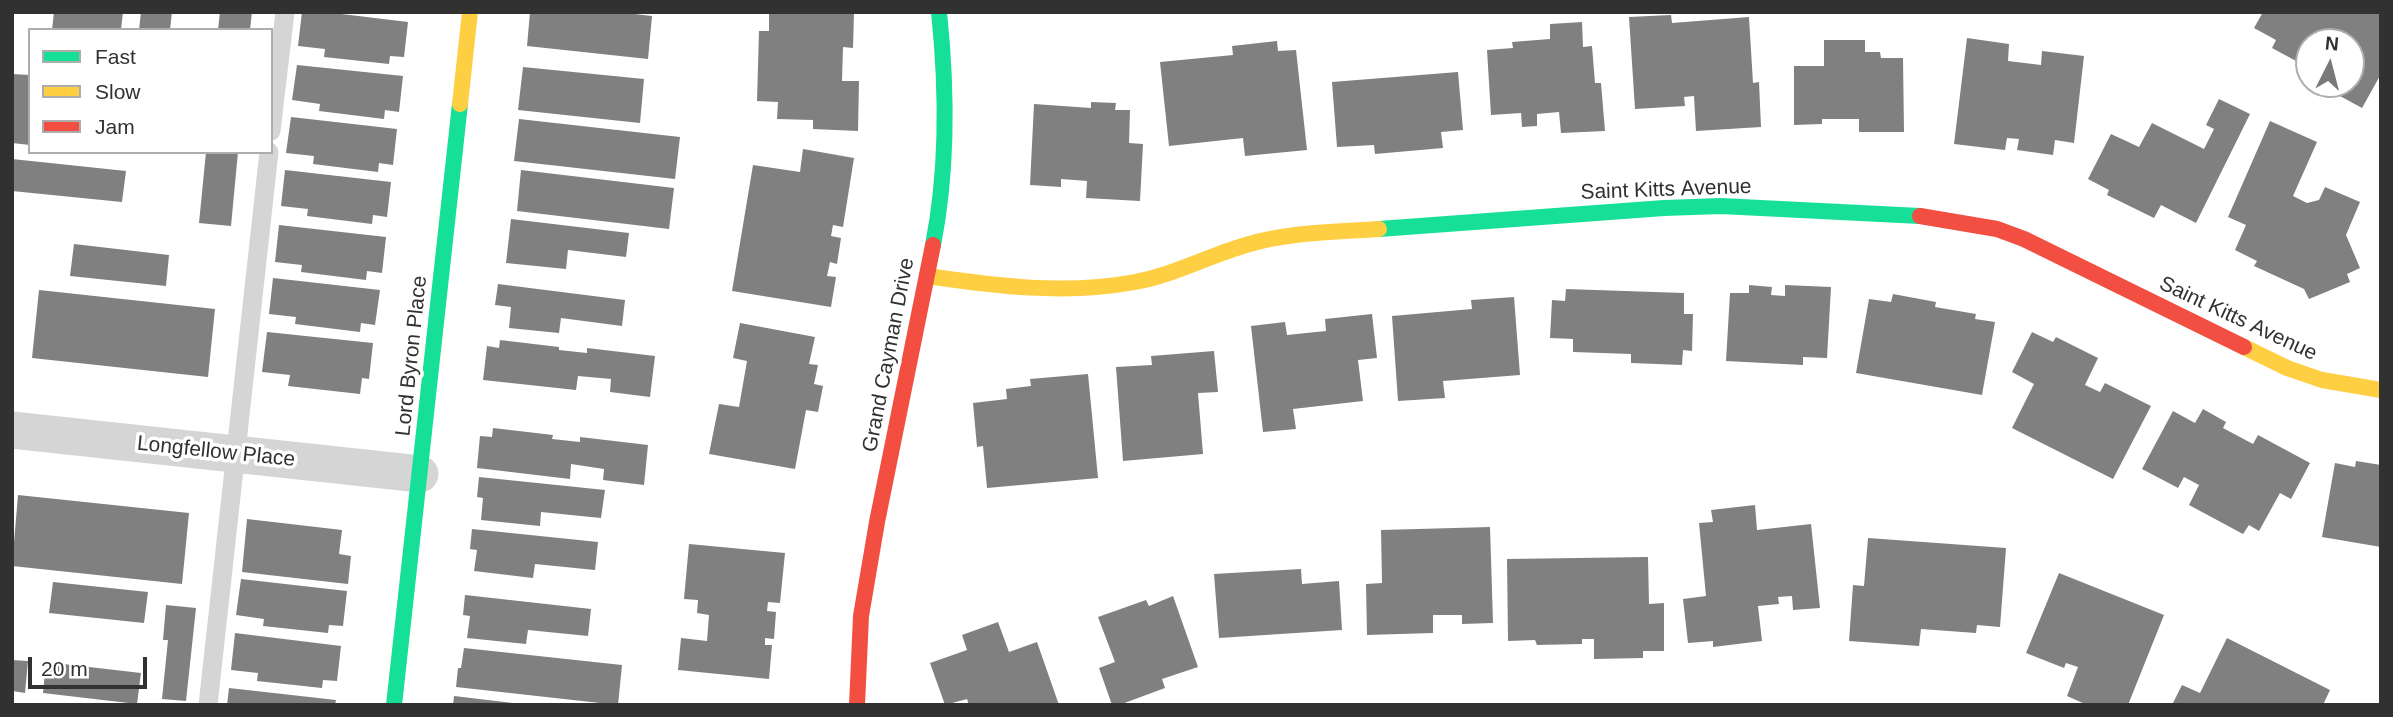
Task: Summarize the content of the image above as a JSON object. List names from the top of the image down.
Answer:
{
  "streets": {
    "street": [
      "Saint Kitts Avenue",
      "Grand Cayman Drive",
      "Lord Byron Place",
      "Longfellow Place"
    ]
  },
  "crossings": [
    ["Saint Kitts Avenue", "Grand Cayman Drive"],
    ["Lord Byron Place", "Longfellow Place"]
  ],
  "legend": ["Fast", "Slow", "Jam"],
  "scale_bar": "20 m",
  "north": "top"
}
